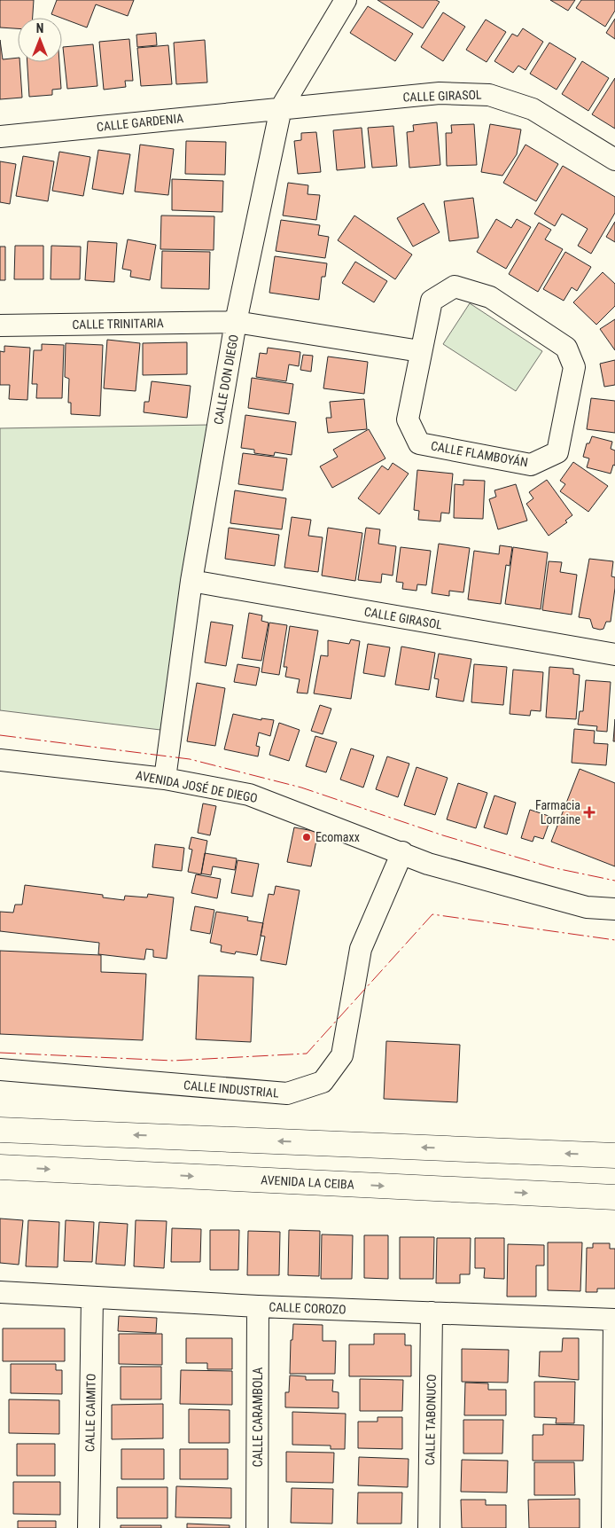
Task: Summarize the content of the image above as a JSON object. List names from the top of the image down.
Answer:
{
  "streets": {
    "highway": ["AVENIDA LA CEIBA"],
    "street": [
      "CALLE GIRASOL",
      "CALLE GARDENIA",
      "CALLE TRINITARIA",
      "CALLE DON DIEGO",
      "CALLE FLAMBOYÁN",
      "AVENIDA JOSÉ DE DIEGO",
      "CALLE INDUSTRIAL",
      "CALLE COROZO",
      "CALLE CAIMITO",
      "CALLE CARAMBOLA",
      "CALLE TABONUCO"
    ]
  },
  "crossings": [
    ["CALLE GIRASOL", "CALLE GARDENIA"],
    ["CALLE GIRASOL", "CALLE DON DIEGO"],
    ["CALLE GARDENIA", "CALLE DON DIEGO"],
    ["CALLE TRINITARIA", "CALLE DON DIEGO"],
    ["CALLE DON DIEGO", "AVENIDA JOSÉ DE DIEGO"],
    ["AVENIDA JOSÉ DE DIEGO", "CALLE INDUSTRIAL"],
    ["CALLE COROZO", "CALLE CAIMITO"],
    ["CALLE COROZO", "CALLE CARAMBOLA"],
    ["CALLE COROZO", "CALLE TABONUCO"]
  ],
  "places": {
    "health": ["Farmacia Lorraine"],
    "other": ["Ecomaxx"]
  },
  "north": "top"
}
